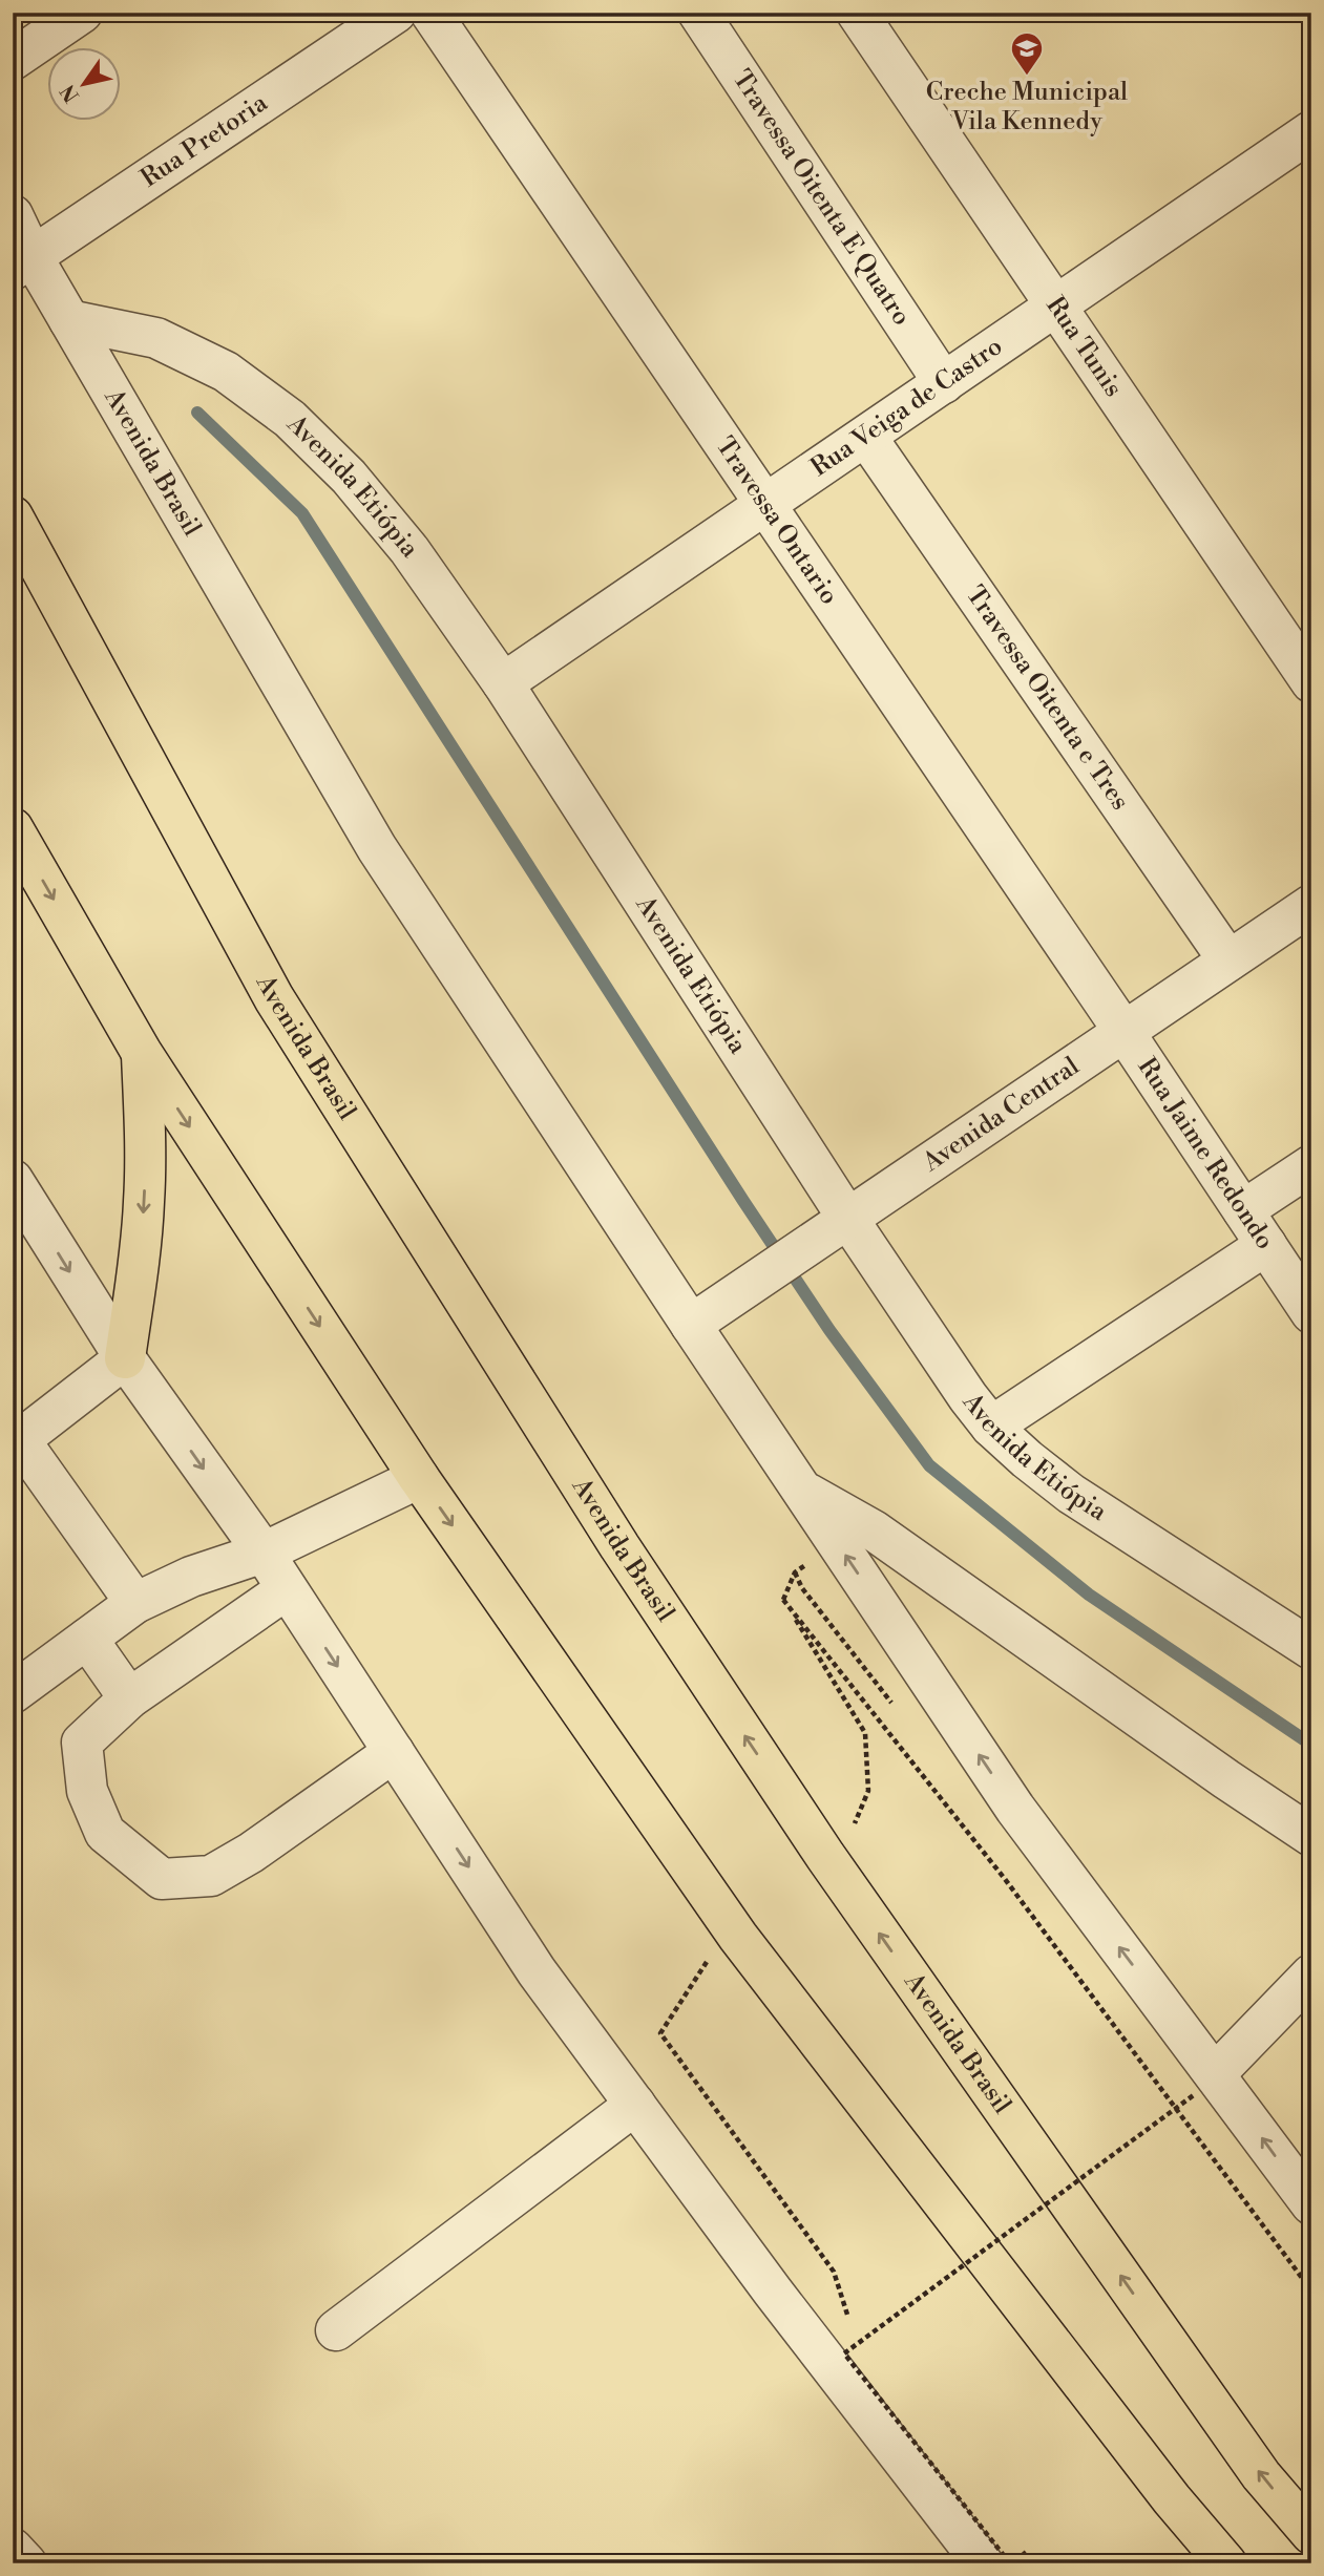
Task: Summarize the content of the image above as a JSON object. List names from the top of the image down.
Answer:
{
  "streets": {
    "highway": ["Avenida Brasil"],
    "street": [
      "Rua Pretoria",
      "Travessa Oitenta E Quatro",
      "Rua Tunis",
      "Rua Veiga de Castro",
      "Avenida Etiópia",
      "Travessa Ontario",
      "Travessa Oitenta e Tres",
      "Avenida Central",
      "Rua Jaime Redondo"
    ]
  },
  "crossings": [
    ["Rua Pretoria", "Avenida Brasil"],
    ["Travessa Oitenta E Quatro", "Rua Veiga de Castro"],
    ["Rua Tunis", "Rua Veiga de Castro"],
    ["Rua Veiga de Castro", "Avenida Etiópia"],
    ["Rua Veiga de Castro", "Travessa Ontario"],
    ["Rua Veiga de Castro", "Travessa Oitenta e Tres"],
    ["Avenida Brasil", "Avenida Etiópia"],
    ["Avenida Brasil", "Avenida Central"],
    ["Avenida Etiópia", "Avenida Central"],
    ["Travessa Ontario", "Avenida Central"],
    ["Travessa Ontario", "Rua Jaime Redondo"],
    ["Travessa Oitenta e Tres", "Avenida Central"],
    ["Avenida Central", "Rua Jaime Redondo"]
  ],
  "places": {
    "school or university": ["Creche Municipal Vila Kennedy"]
  },
  "north": "bottom left"
}
